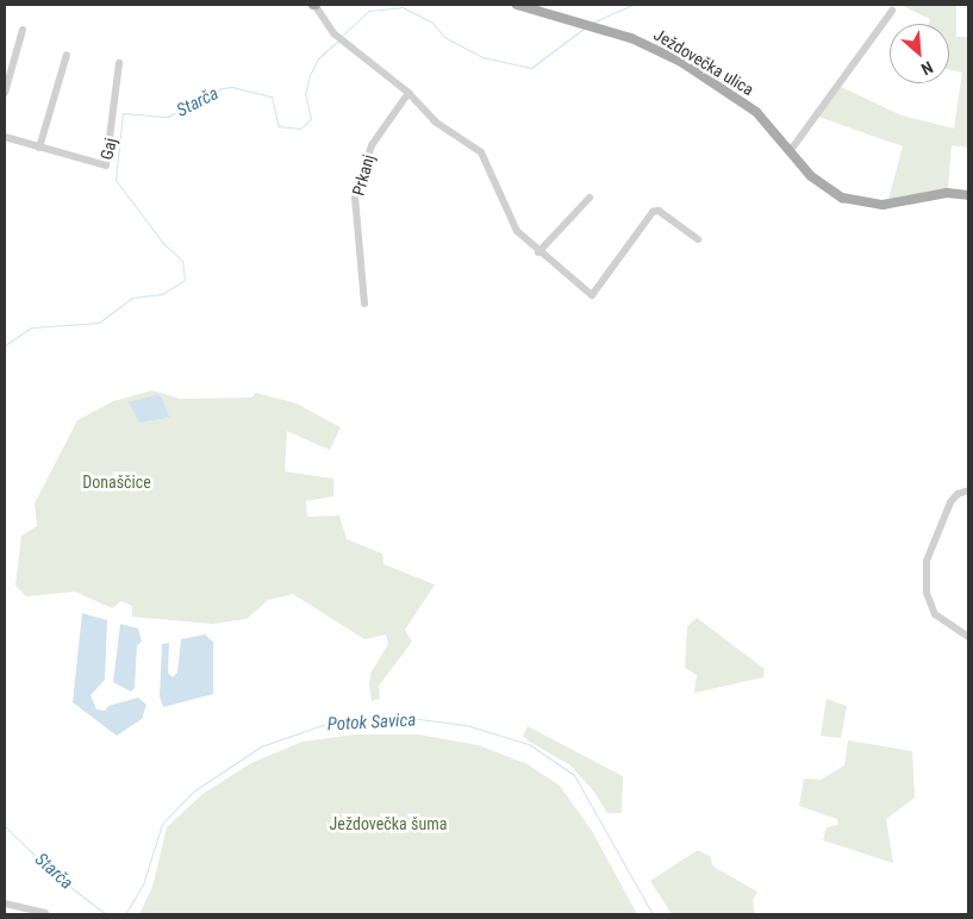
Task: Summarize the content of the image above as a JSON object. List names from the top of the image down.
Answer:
{
  "streets": {
    "main road": ["Ježdovečka ulica"],
    "street": ["Gaj", "Prkanj"]
  },
  "water": ["Starča", "Potok Savica"],
  "parks": ["Donaščice", "Ježdovečka šuma"],
  "north": "bottom right"
}
